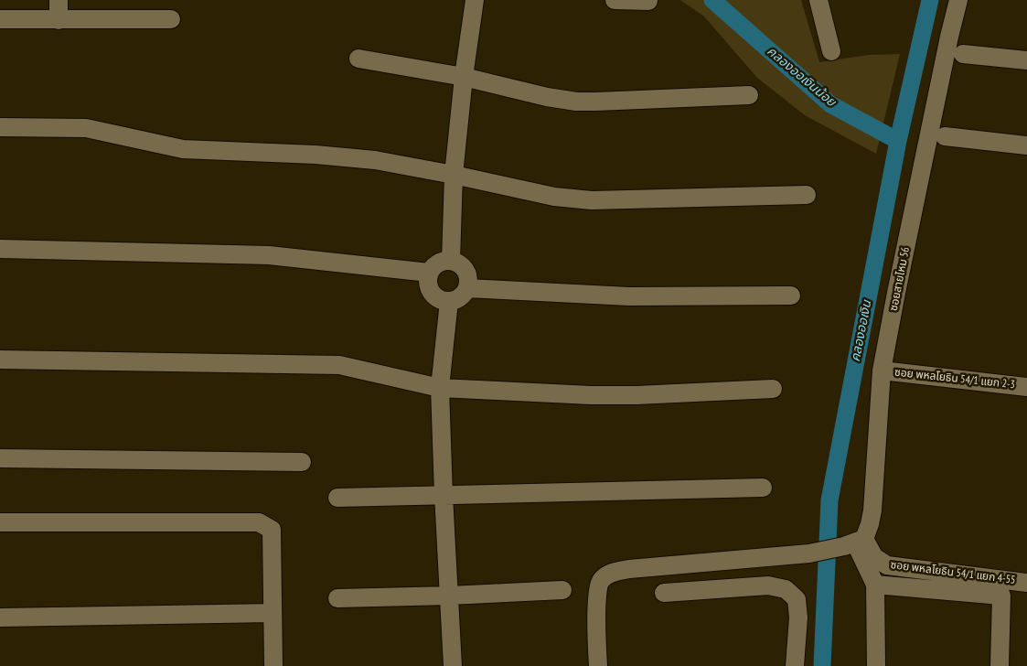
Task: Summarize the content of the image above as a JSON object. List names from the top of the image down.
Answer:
{
  "streets": {
    "street": ["ซอยสายไหม 56", "ซอย พหลโยธิน 54/1 แยก 2-3", "ซอย พหลโยธิน 54/1 แยก 4-55"]
  },
  "crossings": [
    ["ซอยสายไหม 56", "ซอย พหลโยธิน 54/1 แยก 2-3"],
    ["ซอยสายไหม 56", "ซอย พหลโยธิน 54/1 แยก 4-55"]
  ],
  "water": ["คลองออเงินน้อย", "คลองออเงิน"]
}
